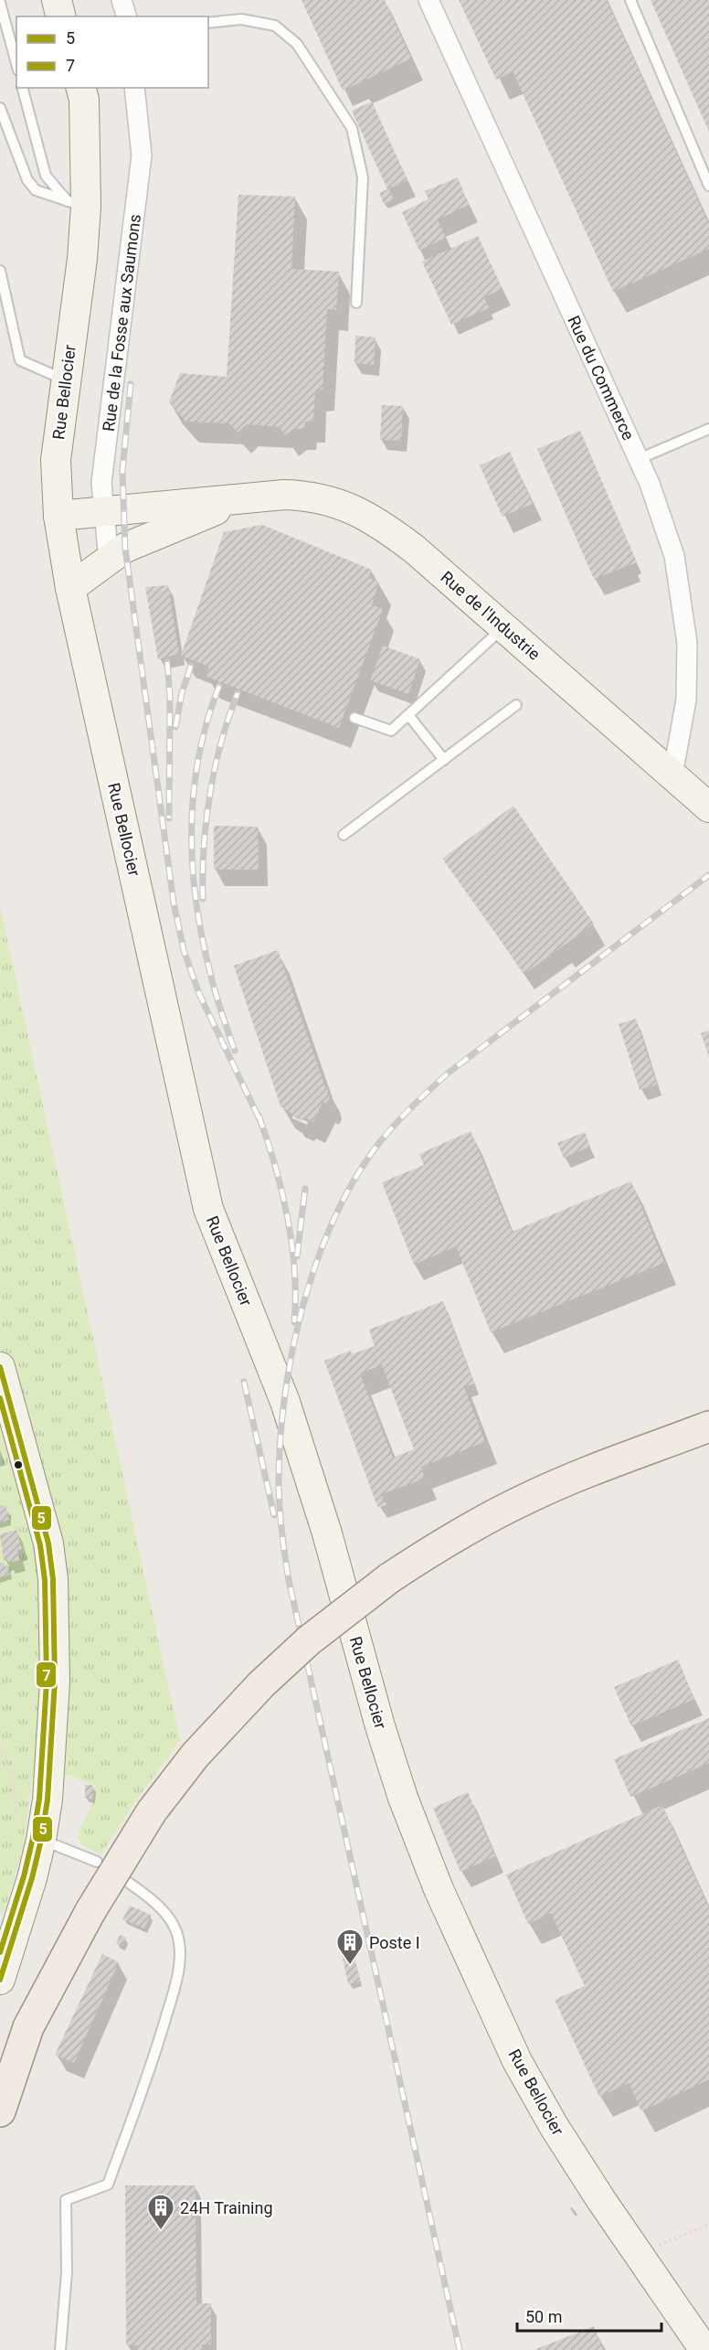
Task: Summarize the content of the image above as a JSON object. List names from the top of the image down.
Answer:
{
  "streets": {
    "main road": ["Rue Bellocier", "Rue de l'Industrie"],
    "street": ["Rue de la Fosse aux Saumons", "Rue du Commerce"]
  },
  "crossings": [
    ["Rue du Commerce", "Rue de l'Industrie"]
  ],
  "places": {
    "building": ["Poste I", "24H Training"]
  },
  "lines": ["transit line 5", "transit line 7"],
  "legend": ["5", "7"],
  "scale_bar": "50 m"
}
